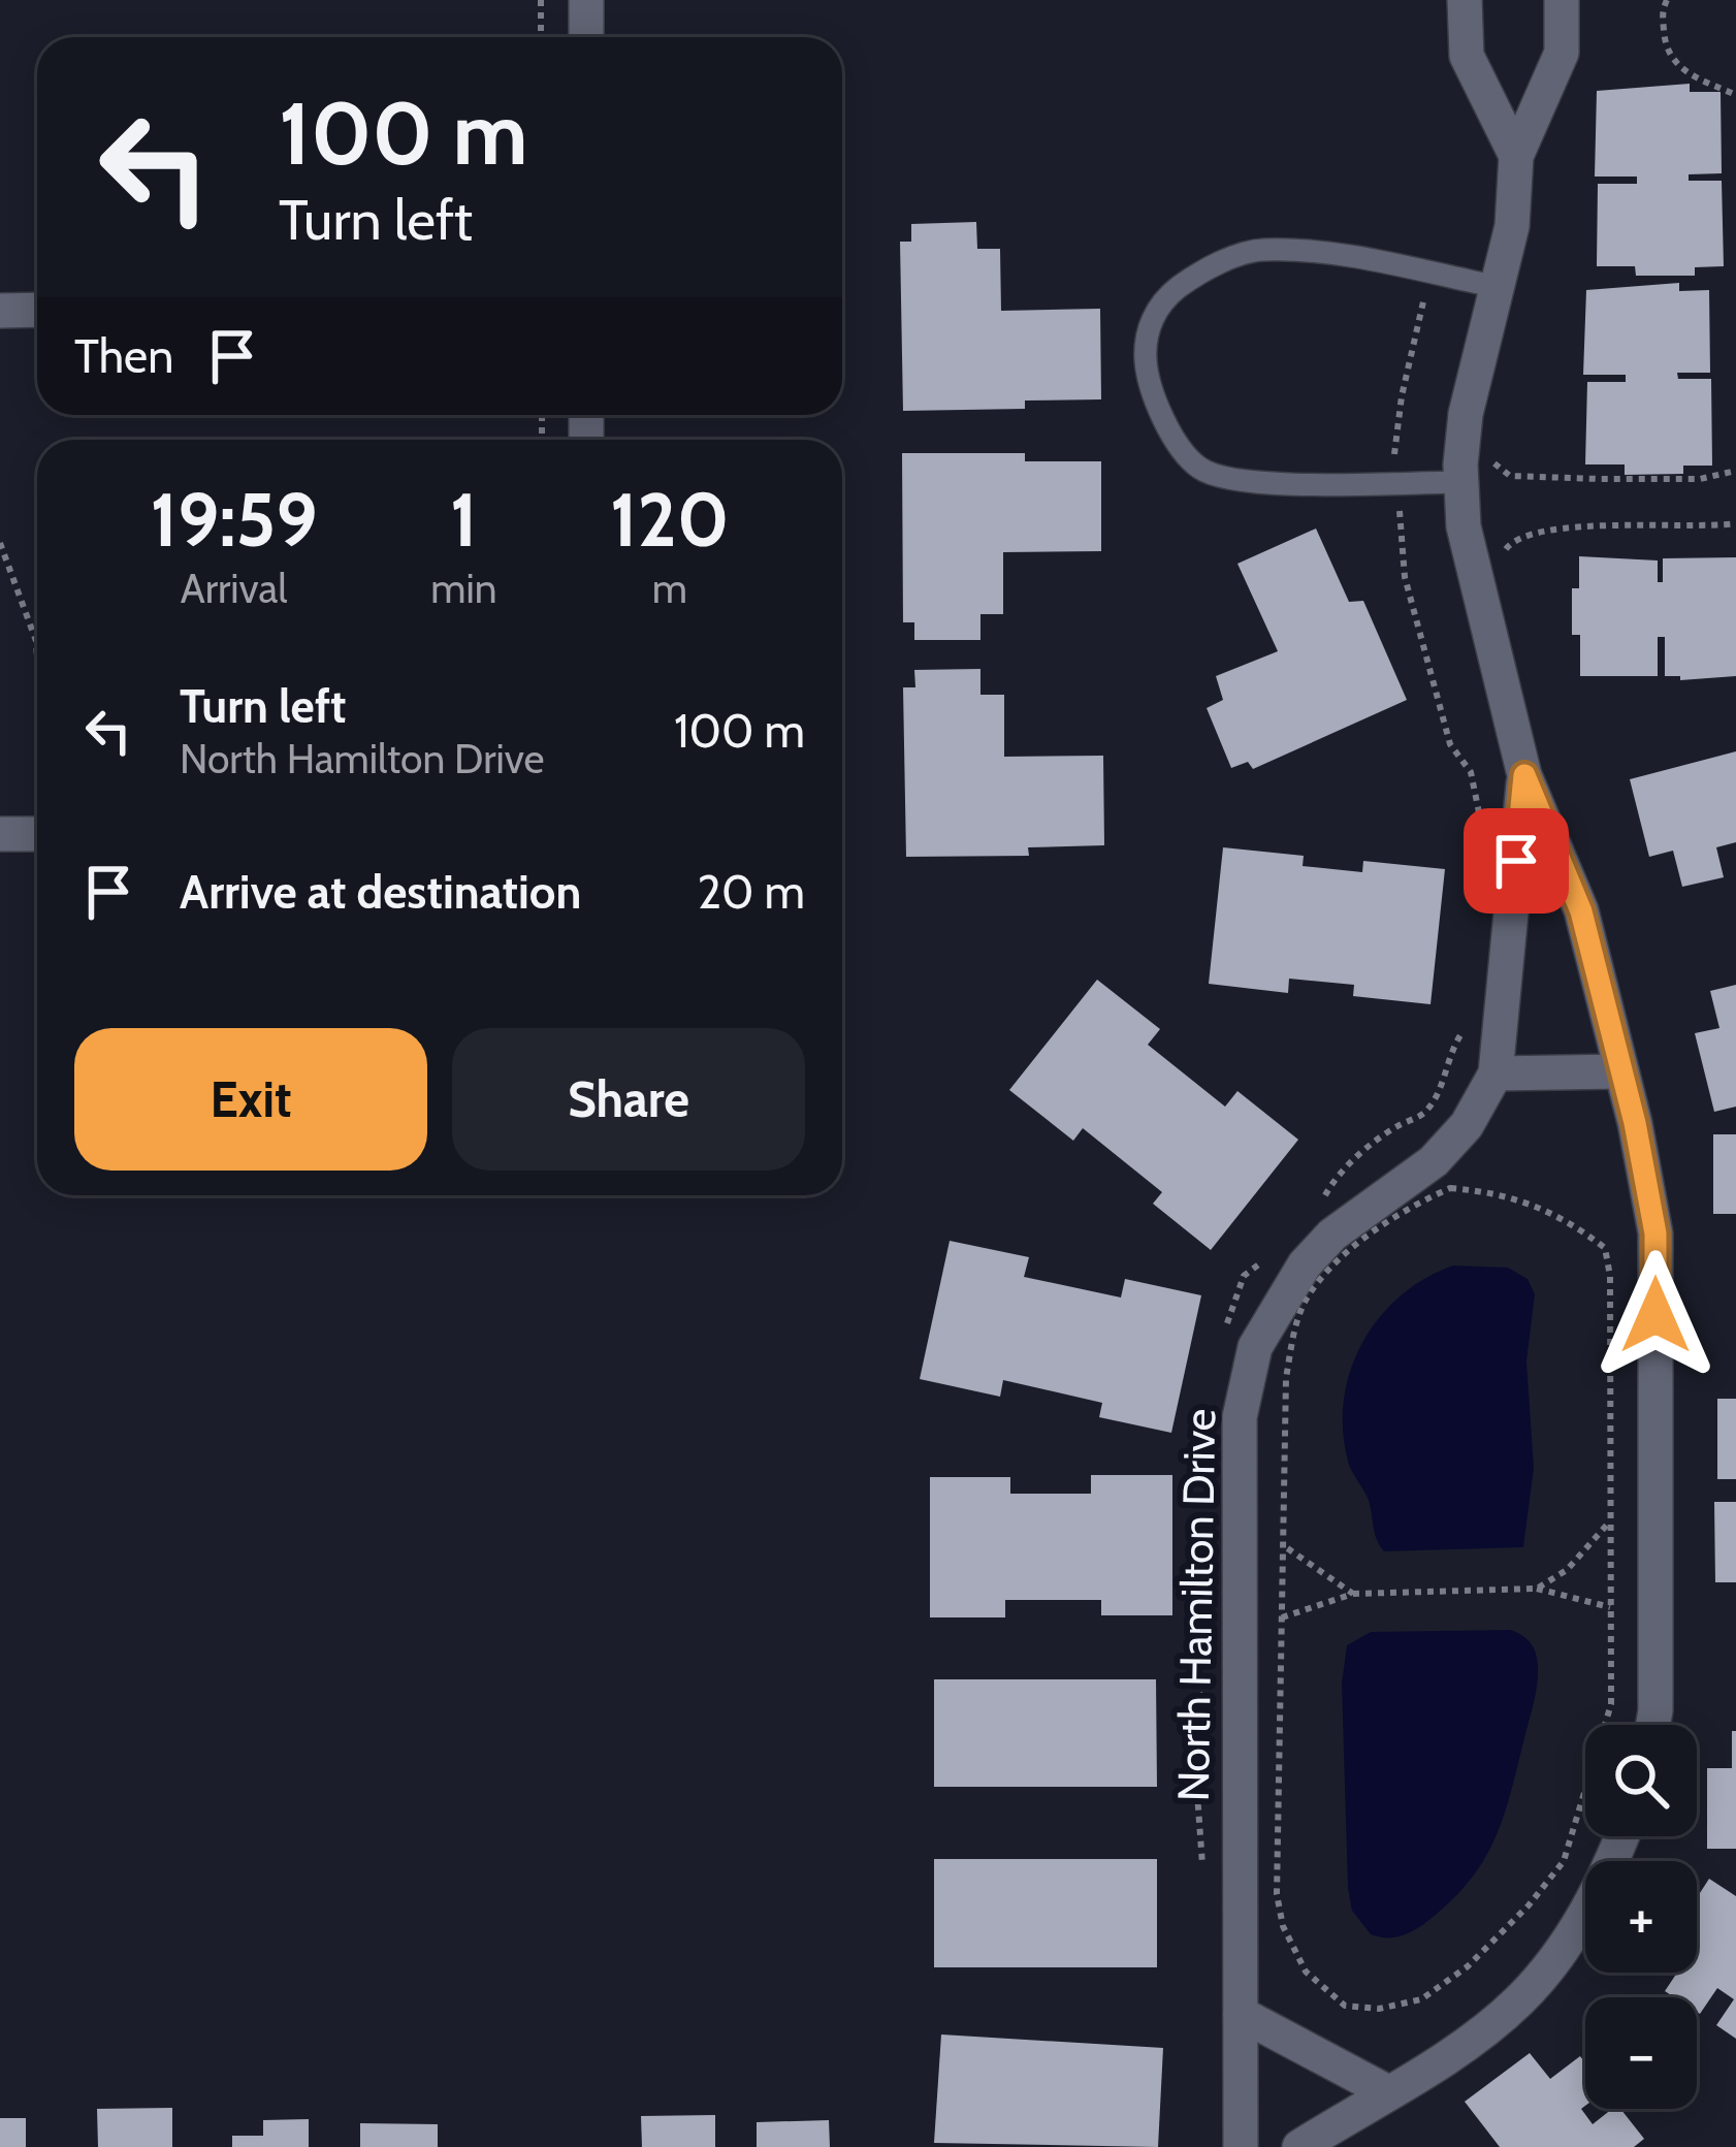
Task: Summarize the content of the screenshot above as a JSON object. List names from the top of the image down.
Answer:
{
  "streets": {
    "street": ["North Hamilton Drive"]
  },
  "page": {
    "turn": ["100 m", "Turn left"],
    "then": "Then",
    "eta": [
      "19:59",
      "Arrival",
      "1",
      "min",
      "120",
      "m"
    ],
    "list": [
      {
        "name": "Turn left",
        "note": "North Hamilton Drive",
        "value": "100 m"
      },
      {
        "name": "Arrive at destination",
        "value": "20 m"
      }
    ],
    "buttons": ["Exit", "Share"],
    "map_buttons": ["+", "−"]
  }
}
